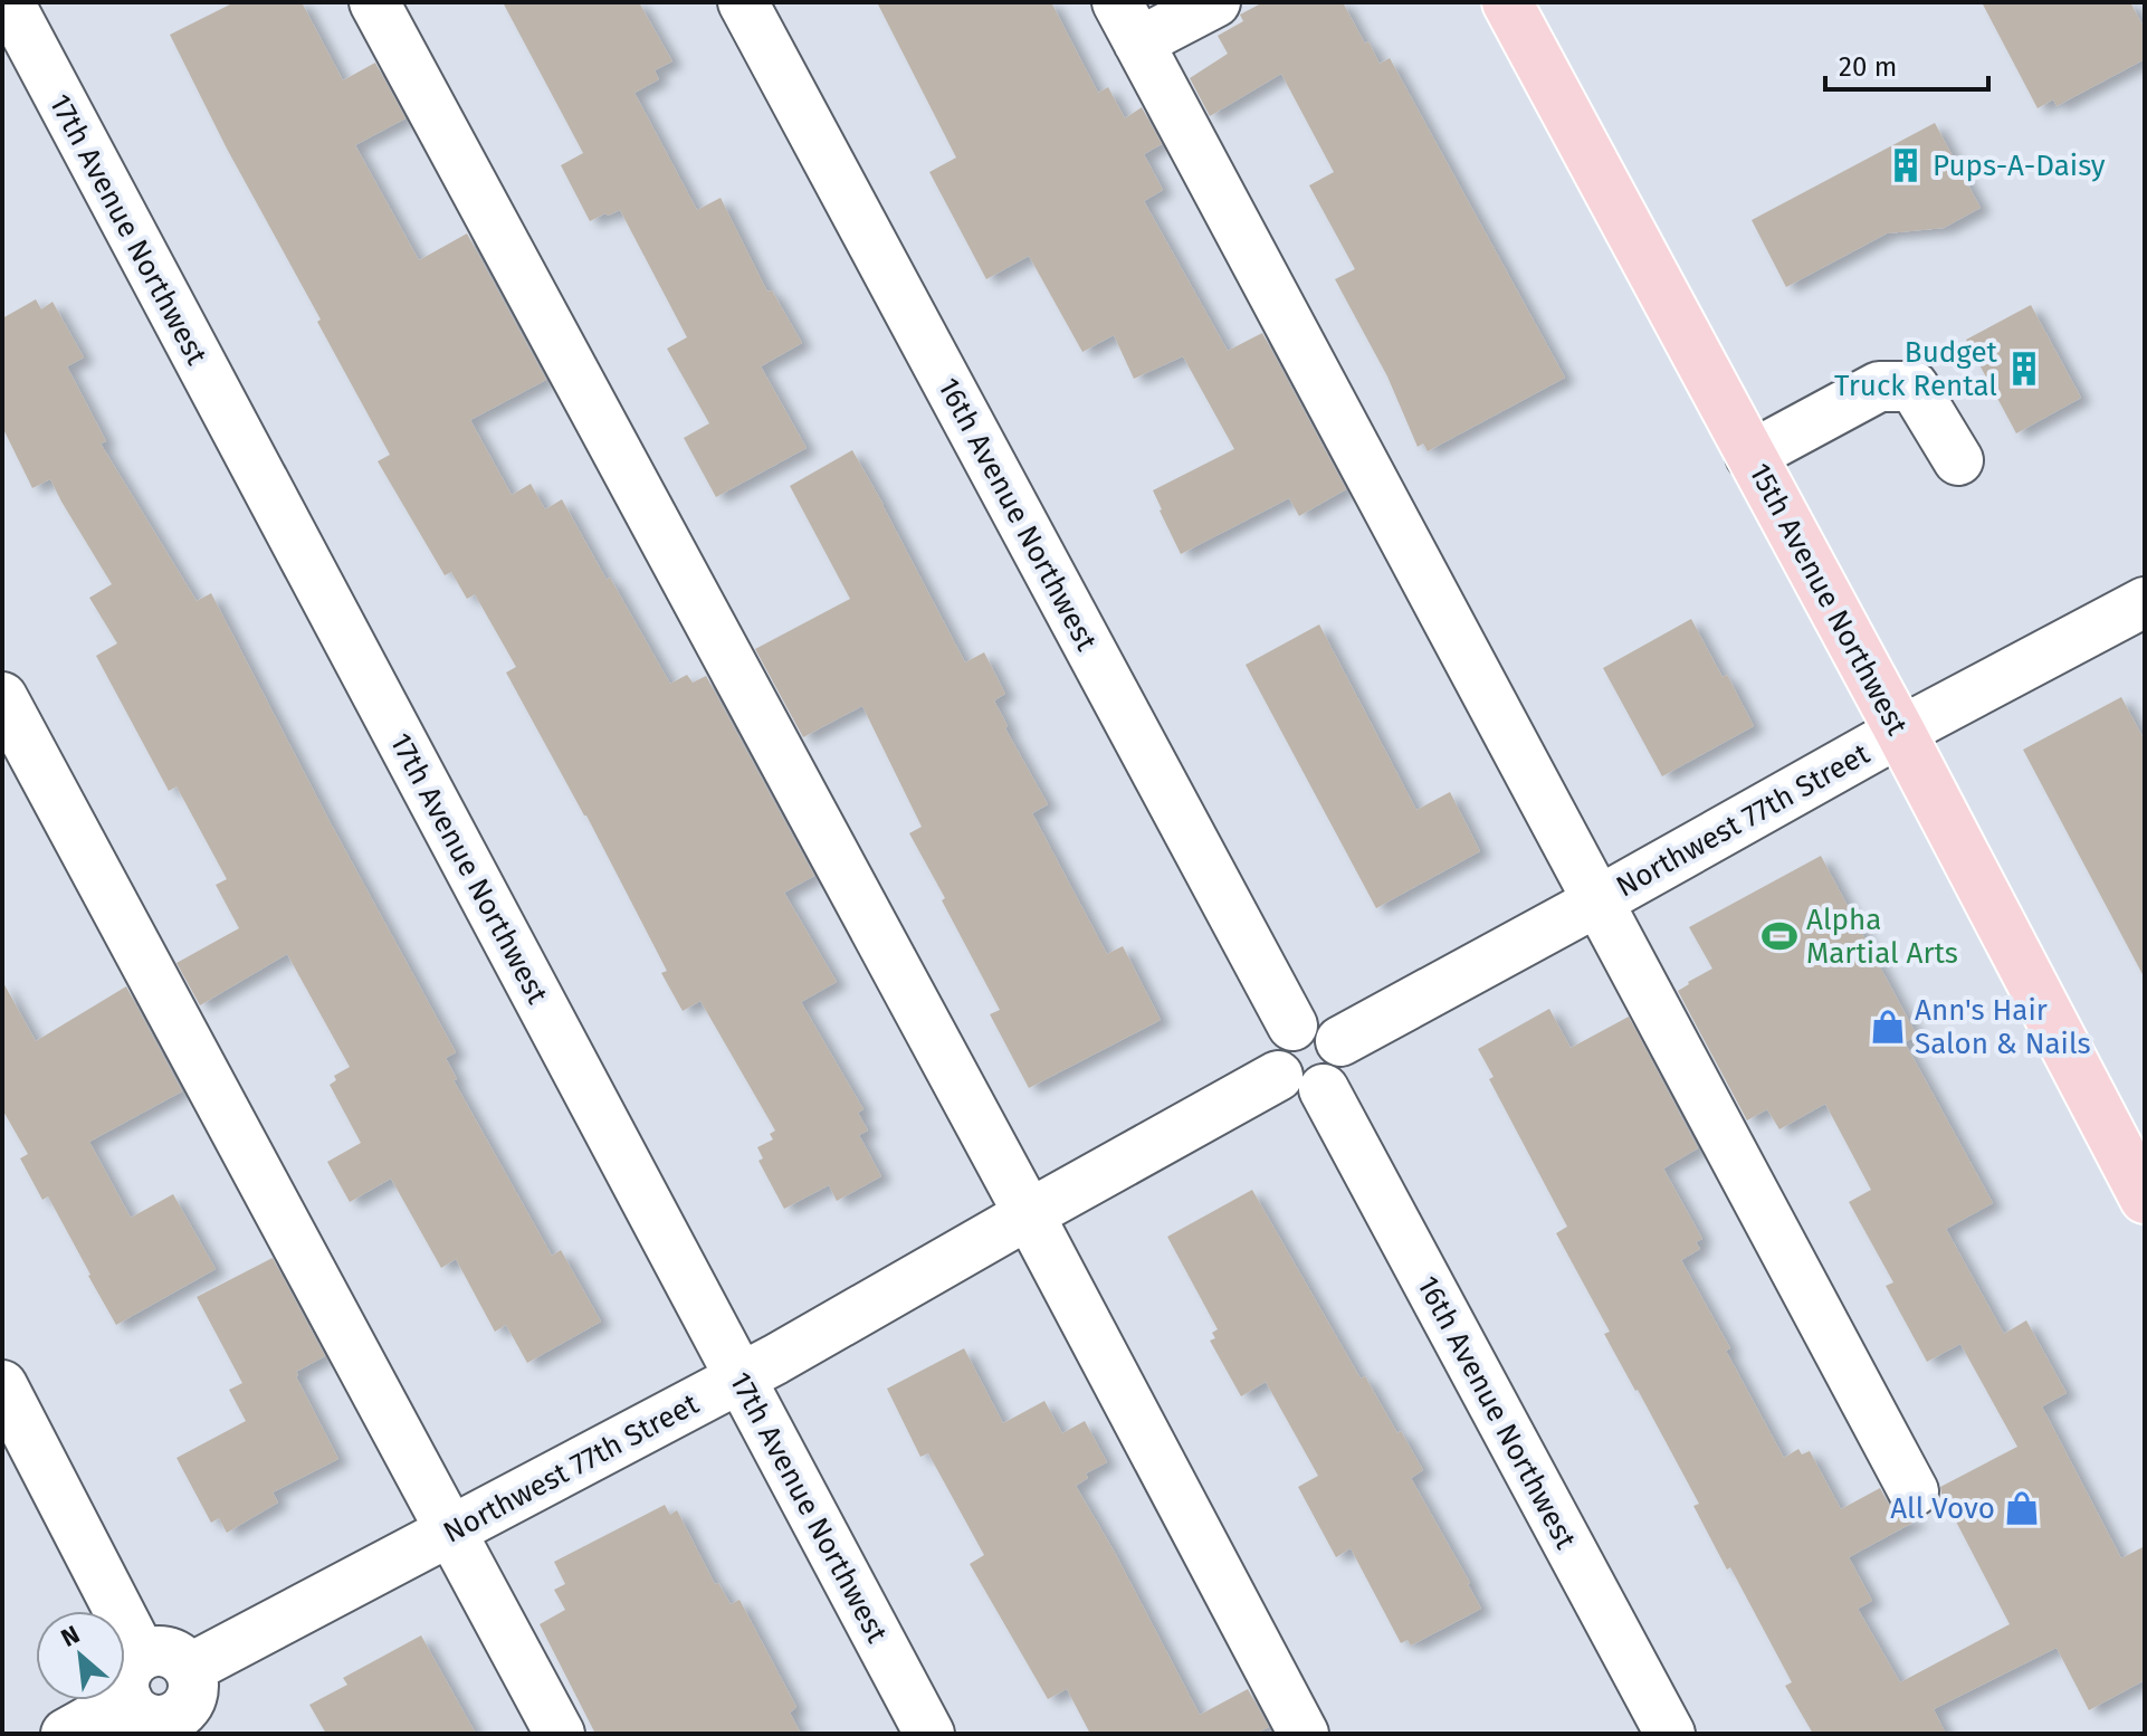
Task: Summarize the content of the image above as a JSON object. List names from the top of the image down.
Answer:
{
  "streets": {
    "main road": ["15th Avenue Northwest"],
    "street": ["17th Avenue Northwest", "16th Avenue Northwest", "Northwest 77th Street"]
  },
  "crossings": [
    ["17th Avenue Northwest", "Northwest 77th Street"],
    ["16th Avenue Northwest", "Northwest 77th Street"],
    ["15th Avenue Northwest", "Northwest 77th Street"]
  ],
  "places": {
    "building": ["Pups-A-Daisy", "Budget Truck Rental"],
    "sports": ["Alpha Martial Arts"],
    "shop": ["Ann's Hair Salon & Nails", "All Vovo"]
  },
  "scale_bar": "20 m",
  "north": "top left"
}
